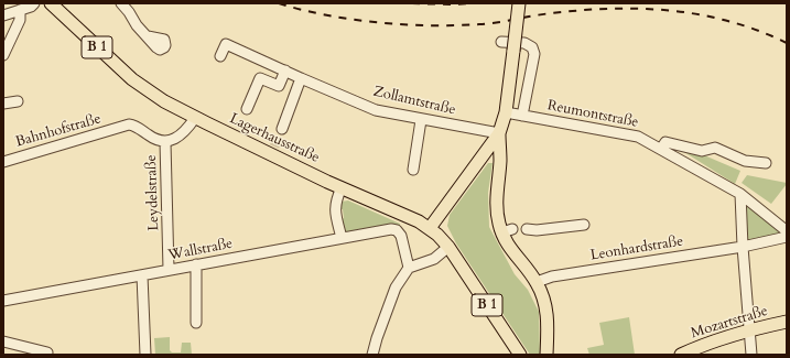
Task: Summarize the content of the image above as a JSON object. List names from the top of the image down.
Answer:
{
  "streets": {
    "main road": ["B 1", "Lagerhausstraße", "Mozartstraße"],
    "street": [
      "Zollamtstraße",
      "Reumontstraße",
      "Bahnhofstraße",
      "Leydelstraße",
      "Leonhardstraße",
      "Wallstraße"
    ]
  },
  "crossings": [
    ["B 1", "Lagerhausstraße"],
    ["Bahnhofstraße", "Leydelstraße"],
    ["Leydelstraße", "Wallstraße"]
  ]
}
